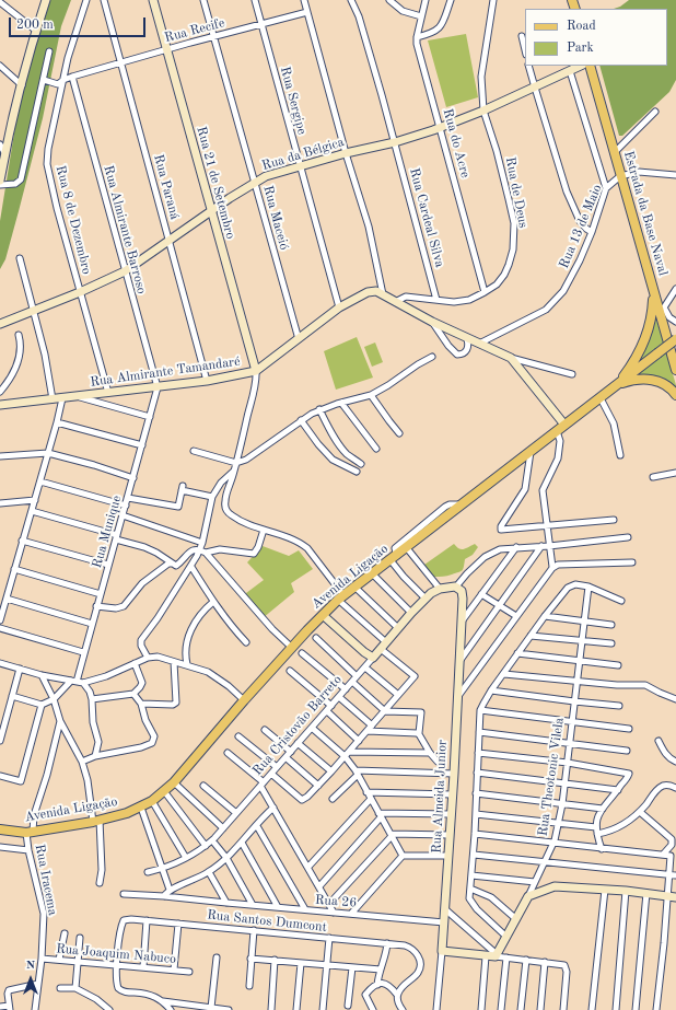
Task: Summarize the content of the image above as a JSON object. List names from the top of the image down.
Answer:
{
  "streets": {
    "main road": [
      "Rua da Bélgica",
      "Rua 21 de Setembro",
      "Estrada da Base Naval",
      "Rua Almirante Tamandaré",
      "Avenida Ligação",
      "Rua Cristovão Barreto",
      "Rua Theotonic Vilela",
      "Rua Almeida Junior"
    ],
    "street": [
      "Rua Recife",
      "Rua Sergipe",
      "Rua do Acre",
      "Rua Paraná",
      "Rua de Deus",
      "Rua Maceió",
      "Rua Cardeal Silva",
      "Rua 8 de Dezembro",
      "Rua 13 de Maio",
      "Rua Almirante Barroso",
      "Rua Munique",
      "Rua Iracema",
      "Rua 26",
      "Rua Santos Dumcont",
      "Rua Joaquim Nabuco"
    ]
  },
  "crossings": [
    ["Rua Recife", "Rua Sergipe"],
    ["Rua Recife", "Rua 21 de Setembro"],
    ["Rua Recife", "Rua Paraná"],
    ["Rua Recife", "Rua Maceió"],
    ["Rua Recife", "Rua 8 de Dezembro"],
    ["Rua Recife", "Rua Almirante Barroso"],
    ["Rua Sergipe", "Rua da Bélgica"],
    ["Rua Sergipe", "Rua Almirante Tamandaré"],
    ["Rua do Acre", "Rua da Bélgica"],
    ["Rua do Acre", "Rua de Deus"],
    ["Rua da Bélgica", "Rua 21 de Setembro"],
    ["Rua da Bélgica", "Rua Paraná"],
    ["Rua da Bélgica", "Rua de Deus"],
    ["Rua da Bélgica", "Rua Maceió"],
    ["Rua da Bélgica", "Rua Cardeal Silva"],
    ["Rua da Bélgica", "Rua 8 de Dezembro"],
    ["Rua da Bélgica", "Rua Almirante Barroso"],
    ["Rua 21 de Setembro", "Rua Almirante Tamandaré"],
    ["Rua Paraná", "Rua Almirante Tamandaré"],
    ["Rua de Deus", "Rua Cardeal Silva"],
    ["Rua de Deus", "Rua Almirante Tamandaré"],
    ["Estrada da Base Naval", "Rua 13 de Maio"],
    ["Rua Maceió", "Rua Almirante Tamandaré"],
    ["Rua 8 de Dezembro", "Rua Almirante Tamandaré"],
    ["Rua 13 de Maio", "Rua Almirante Tamandaré"],
    ["Rua Almirante Barroso", "Rua Almirante Tamandaré"],
    ["Rua Almirante Barroso", "Rua Munique"],
    ["Rua Almirante Tamandaré", "Rua Munique"],
    ["Rua Almirante Tamandaré", "Avenida Ligação"],
    ["Avenida Ligação", "Rua Iracema"],
    ["Rua Cristovão Barreto", "Rua Almeida Junior"],
    ["Rua Almeida Junior", "Rua 26"],
    ["Rua Iracema", "Rua Joaquim Nabuco"],
    ["Rua Santos Dumcont", "Rua Joaquim Nabuco"]
  ],
  "legend": ["Road", "Park"],
  "scale_bar": "200 m",
  "north": "top"
}
